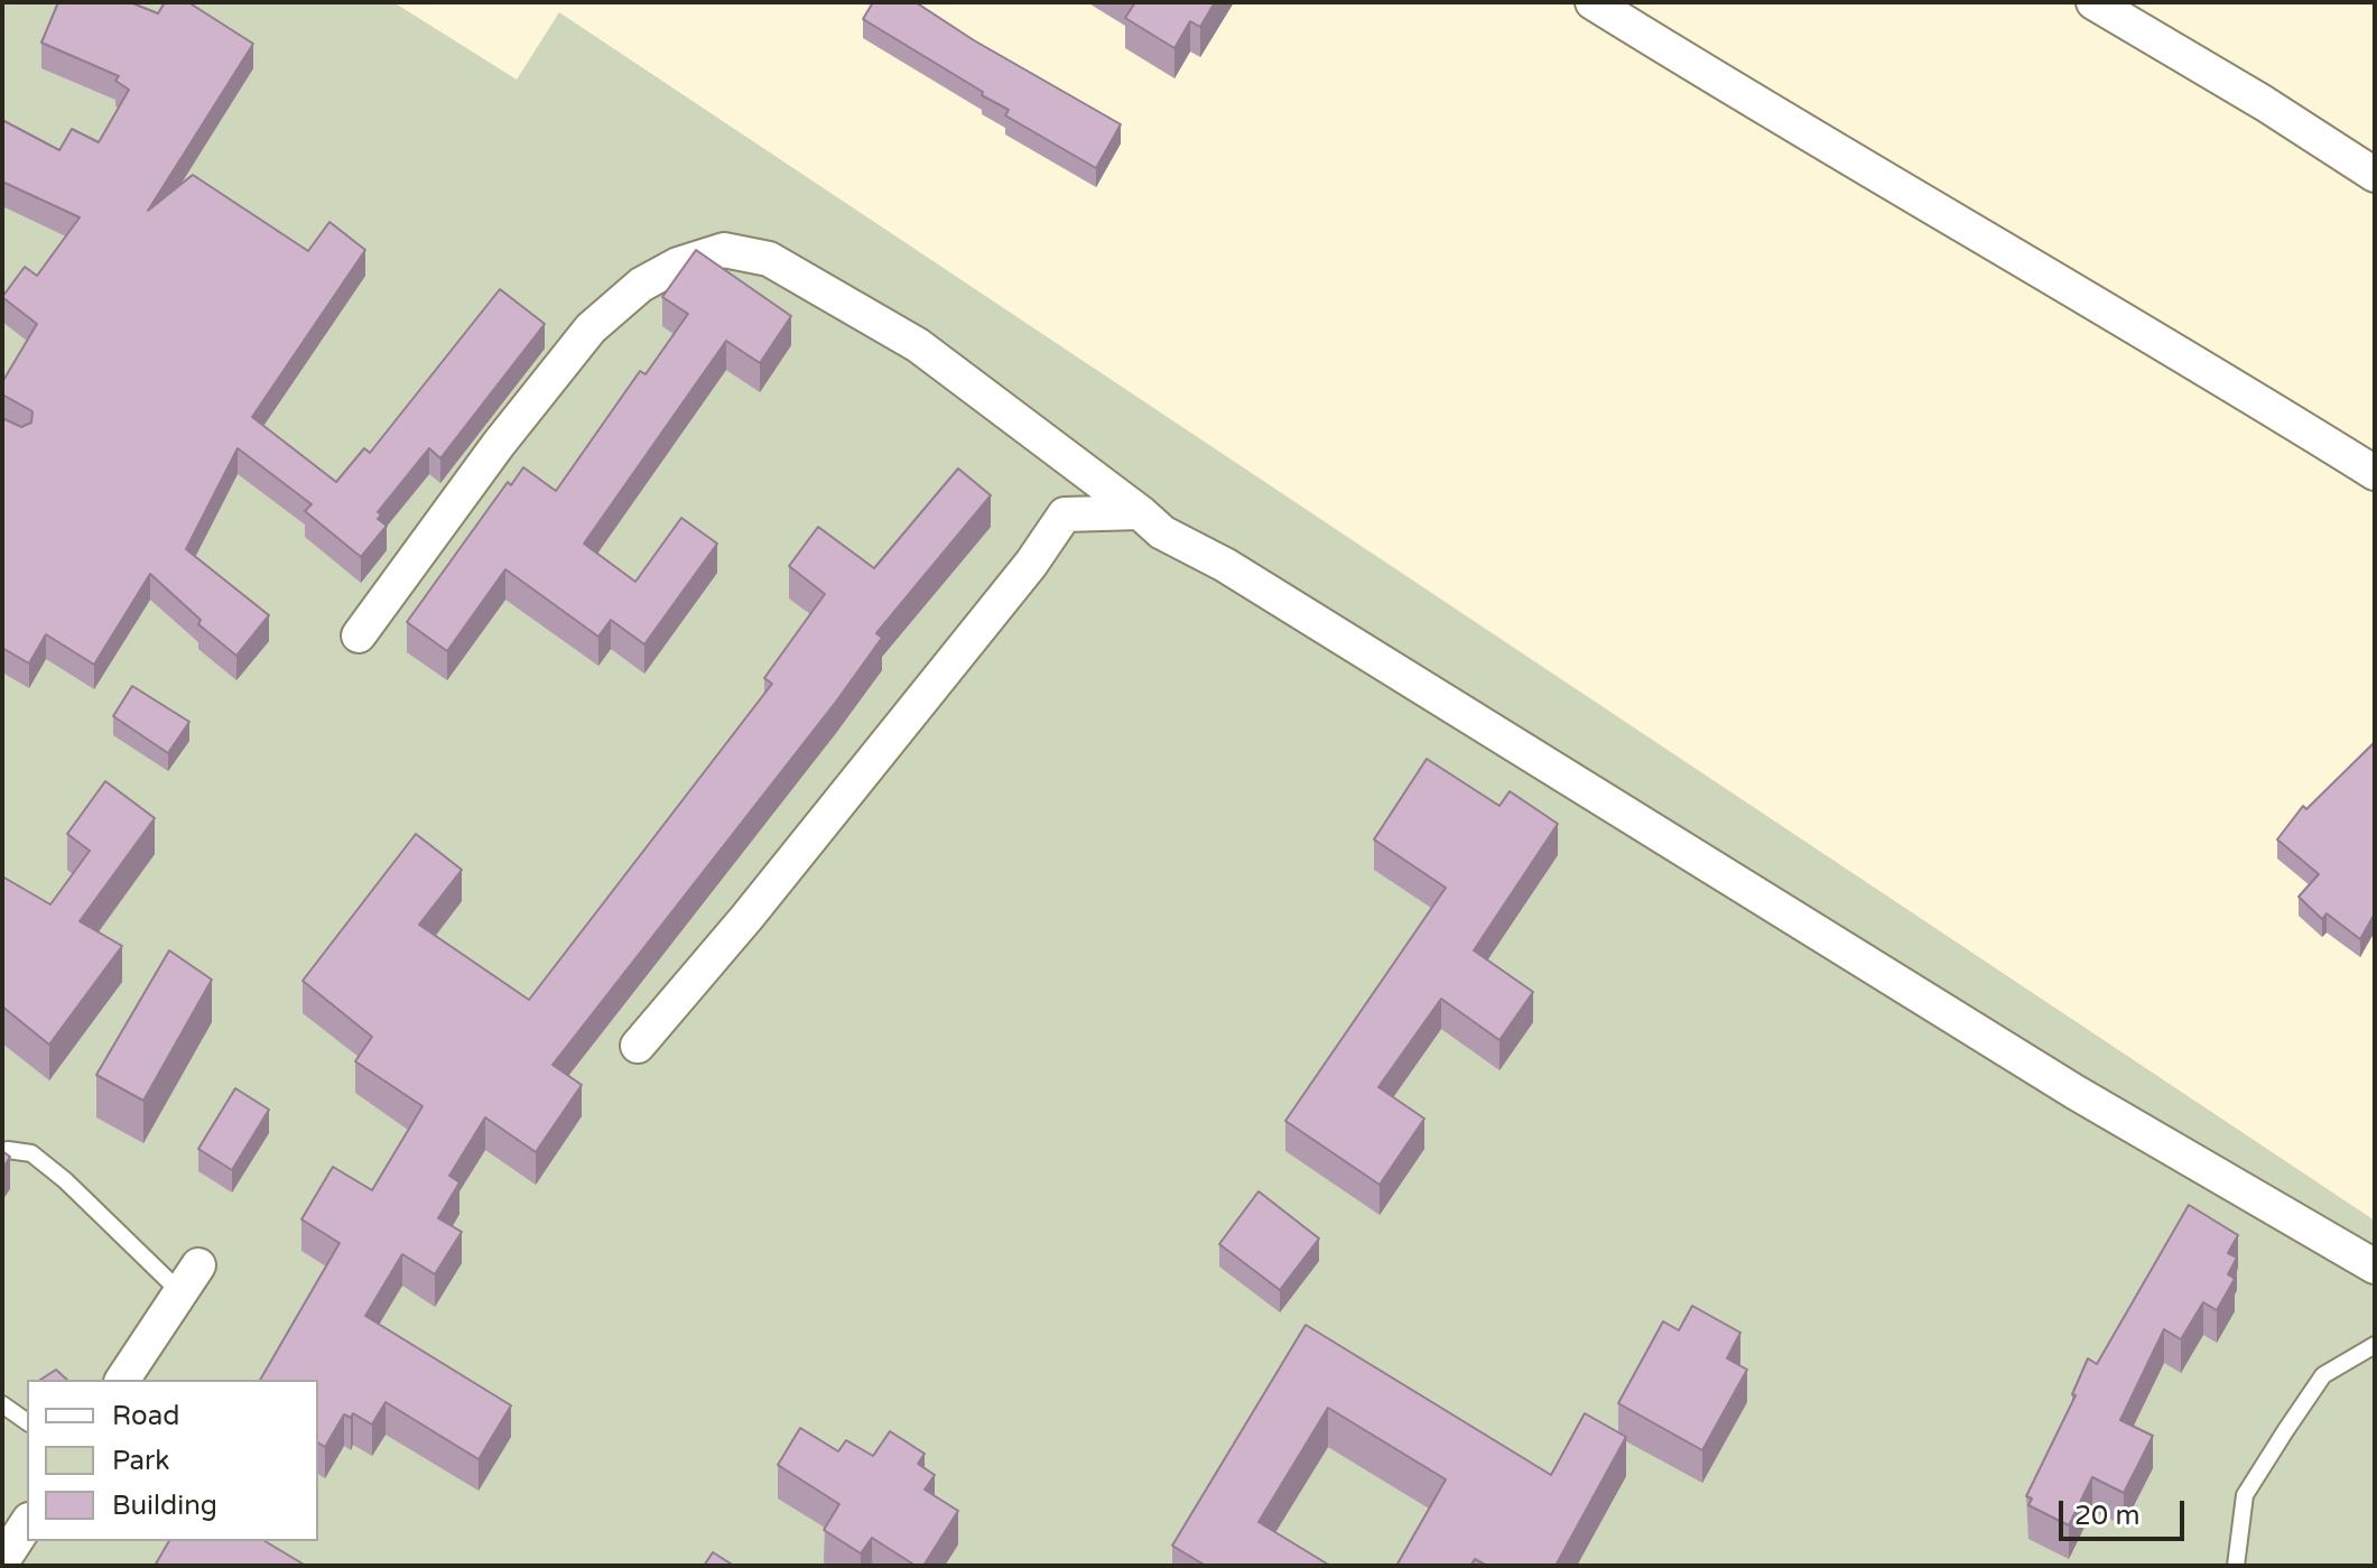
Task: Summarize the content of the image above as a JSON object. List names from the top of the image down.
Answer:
{
  "legend": ["Road", "Park", "Building"],
  "scale_bar": "20 m"
}
